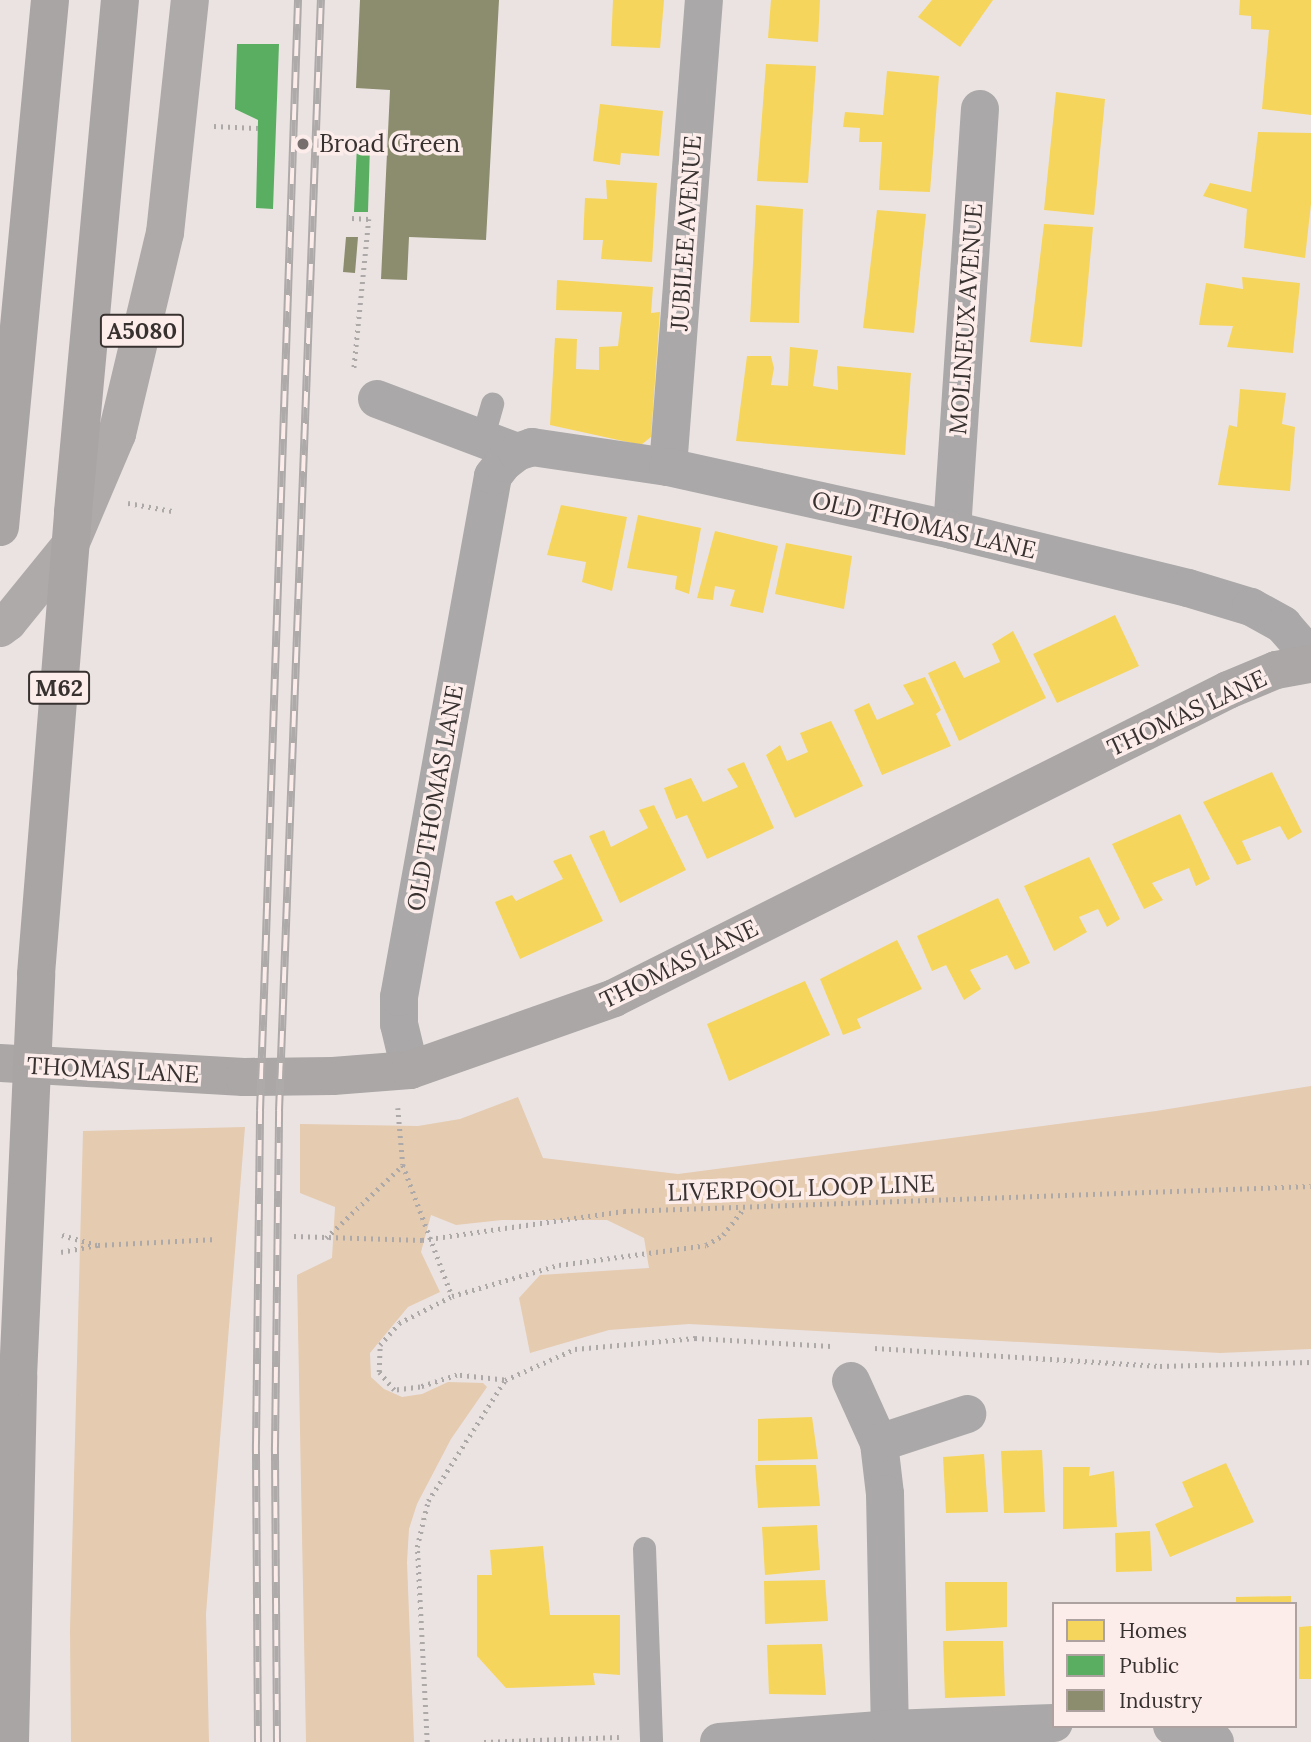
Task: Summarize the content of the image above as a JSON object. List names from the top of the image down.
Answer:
{
  "streets": {
    "highway": ["M62"],
    "main road": ["A5080"],
    "street": [
      "JUBILEE AVENUE",
      "MOLINEUX AVENUE",
      "OLD THOMAS LANE",
      "THOMAS LANE"
    ],
    "path": ["LIVERPOOL LOOP LINE"]
  },
  "crossings": [
    ["JUBILEE AVENUE", "OLD THOMAS LANE"],
    ["MOLINEUX AVENUE", "OLD THOMAS LANE"],
    ["OLD THOMAS LANE", "THOMAS LANE"]
  ],
  "places": ["Broad Green"],
  "legend": ["Homes", "Public", "Industry"]
}
